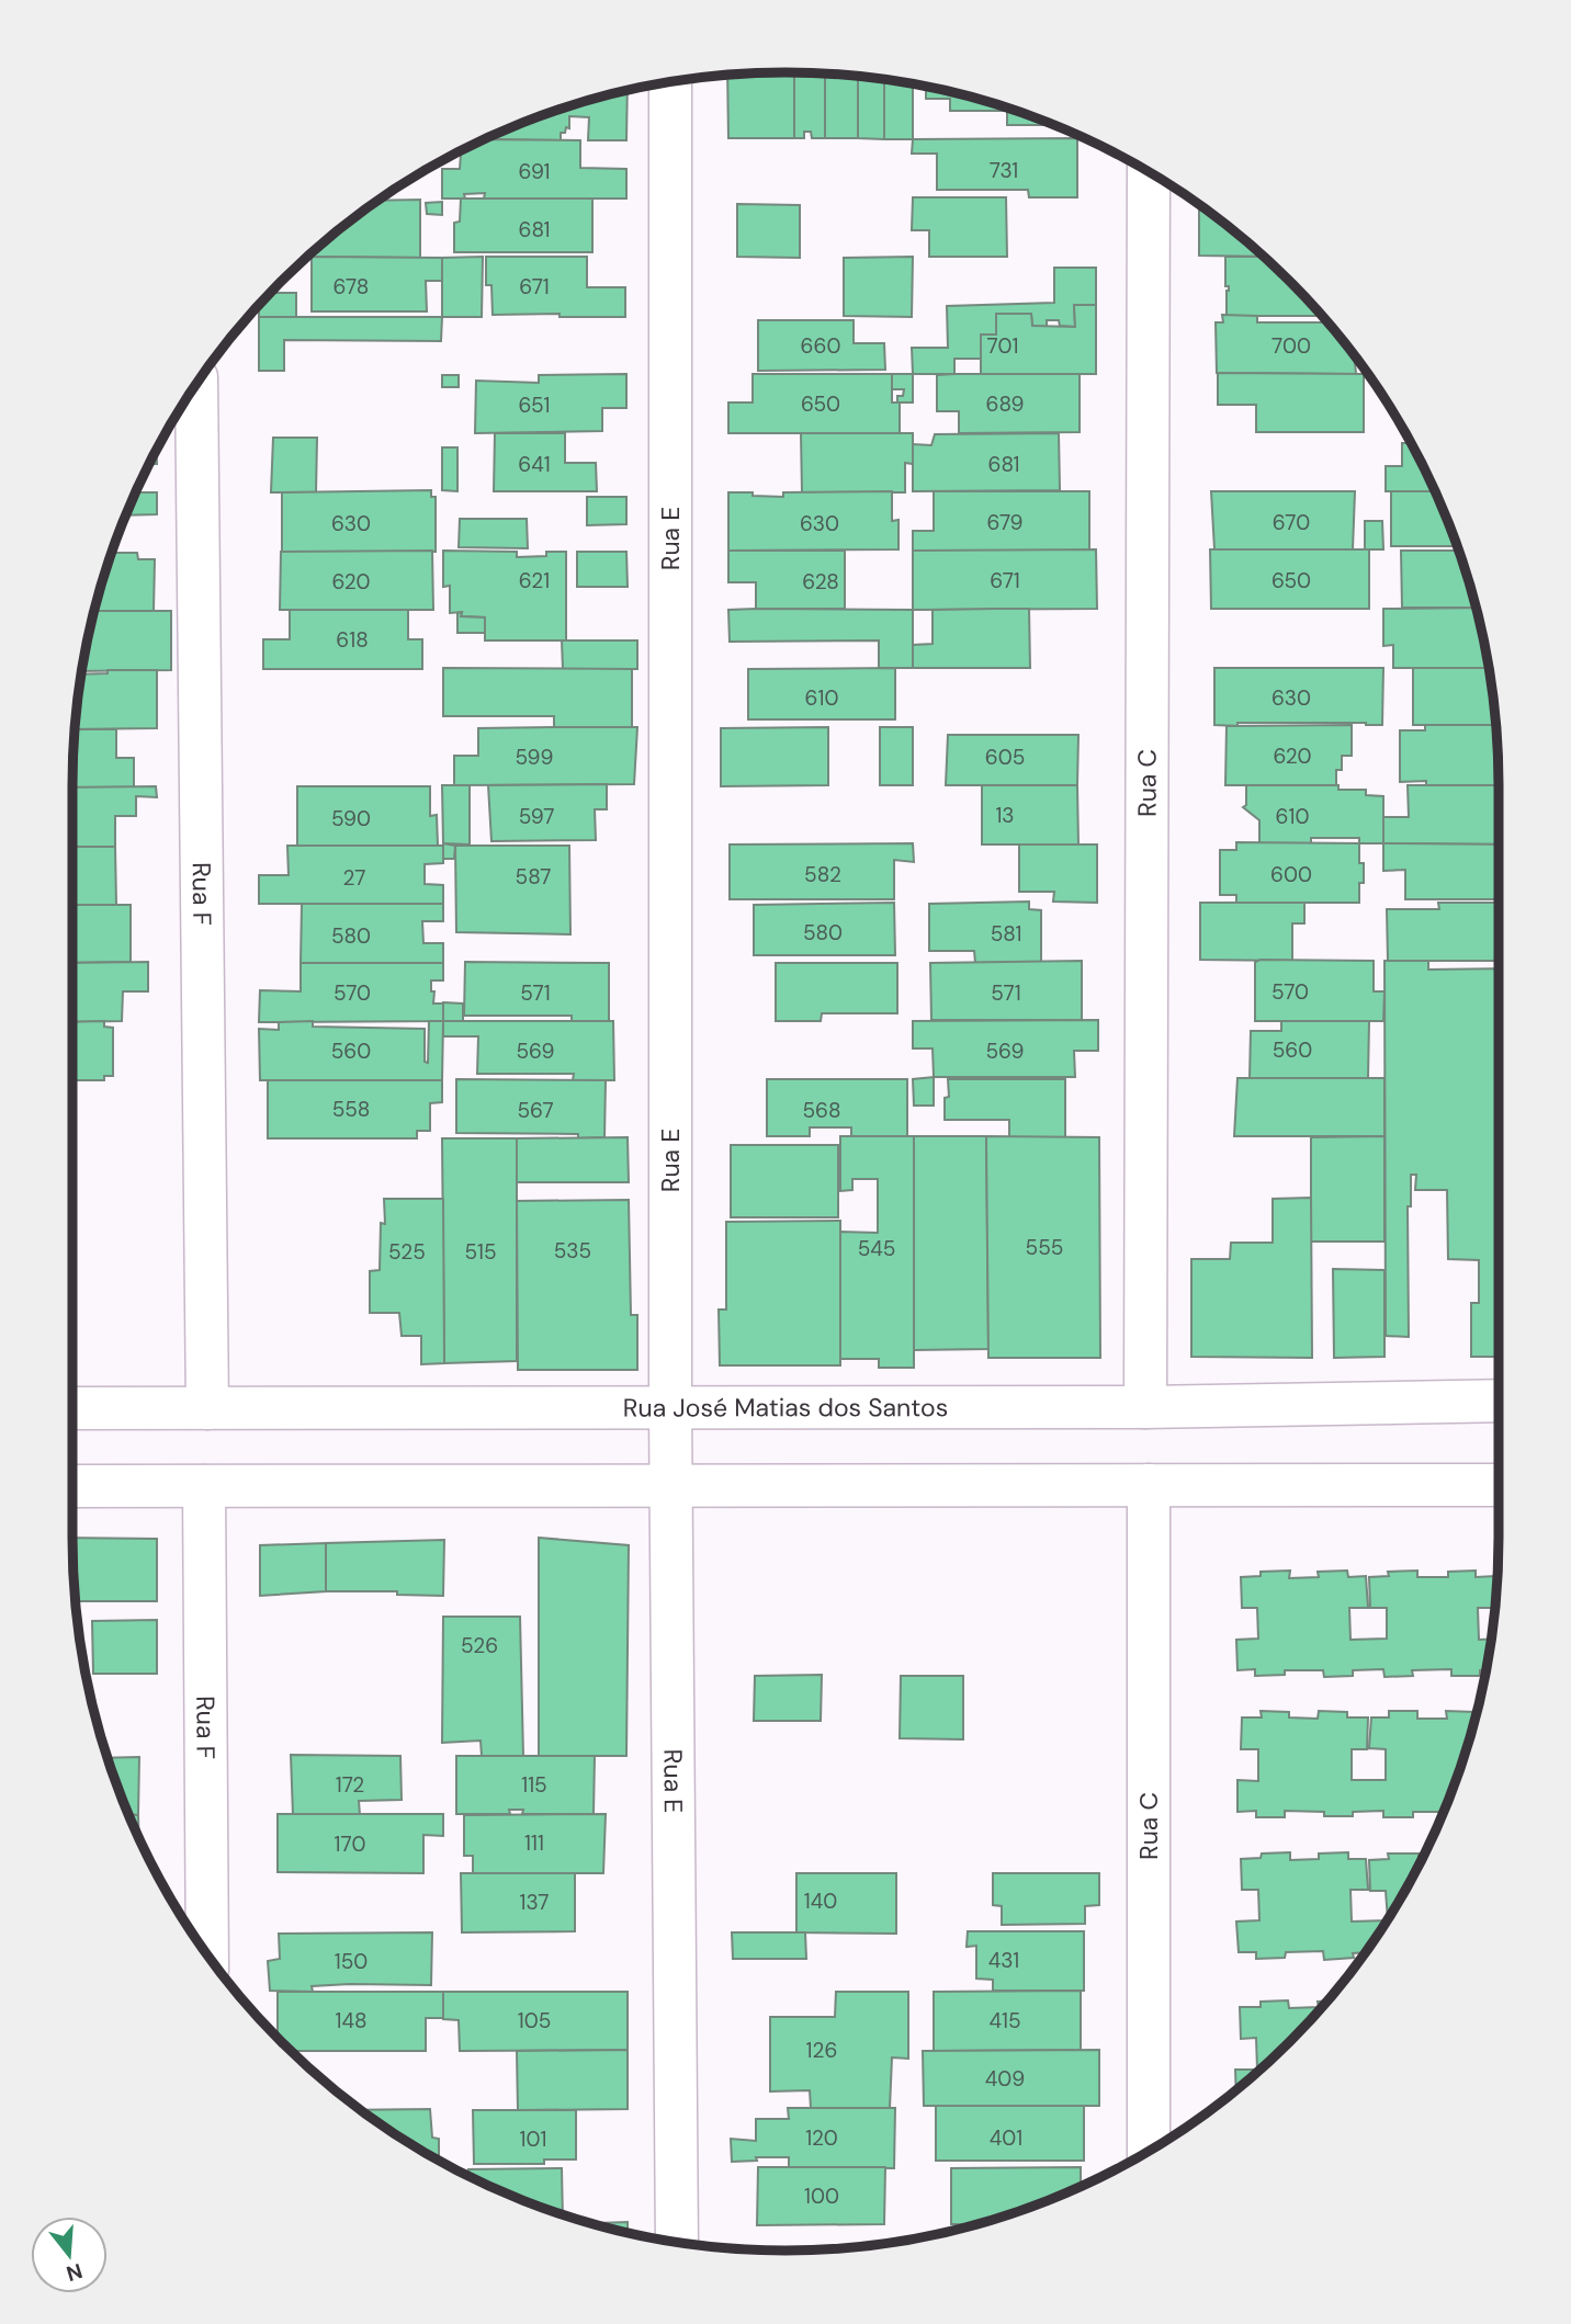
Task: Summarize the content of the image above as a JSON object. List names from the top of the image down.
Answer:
{
  "streets": {
    "street": [
      "Rua E",
      "Rua C",
      "Rua F",
      "Rua José Matias dos Santos"
    ]
  },
  "crossings": [
    ["Rua E", "Rua José Matias dos Santos"],
    ["Rua C", "Rua José Matias dos Santos"],
    ["Rua F", "Rua José Matias dos Santos"]
  ],
  "house_numbers": [
    "731",
    "691",
    "681",
    "678",
    "671",
    "660",
    "701",
    "700",
    "650",
    "689",
    "651",
    "641",
    "681",
    "679",
    "670",
    "630",
    "630",
    "621",
    "671",
    "650",
    "620",
    "628",
    "618",
    "610",
    "630",
    "620",
    "599",
    "605",
    "13",
    "597",
    "610",
    "590",
    "582",
    "600",
    "587",
    "27",
    "580",
    "581",
    "580",
    "570",
    "570",
    "571",
    "571",
    "560",
    "560",
    "569",
    "569",
    "558",
    "567",
    "568",
    "555",
    "545",
    "535",
    "525",
    "515",
    "526",
    "172",
    "115",
    "111",
    "170",
    "140",
    "137",
    "431",
    "150",
    "148",
    "105",
    "415",
    "126",
    "409",
    "120",
    "401",
    "101",
    "100"
  ],
  "north": "bottom"
}
